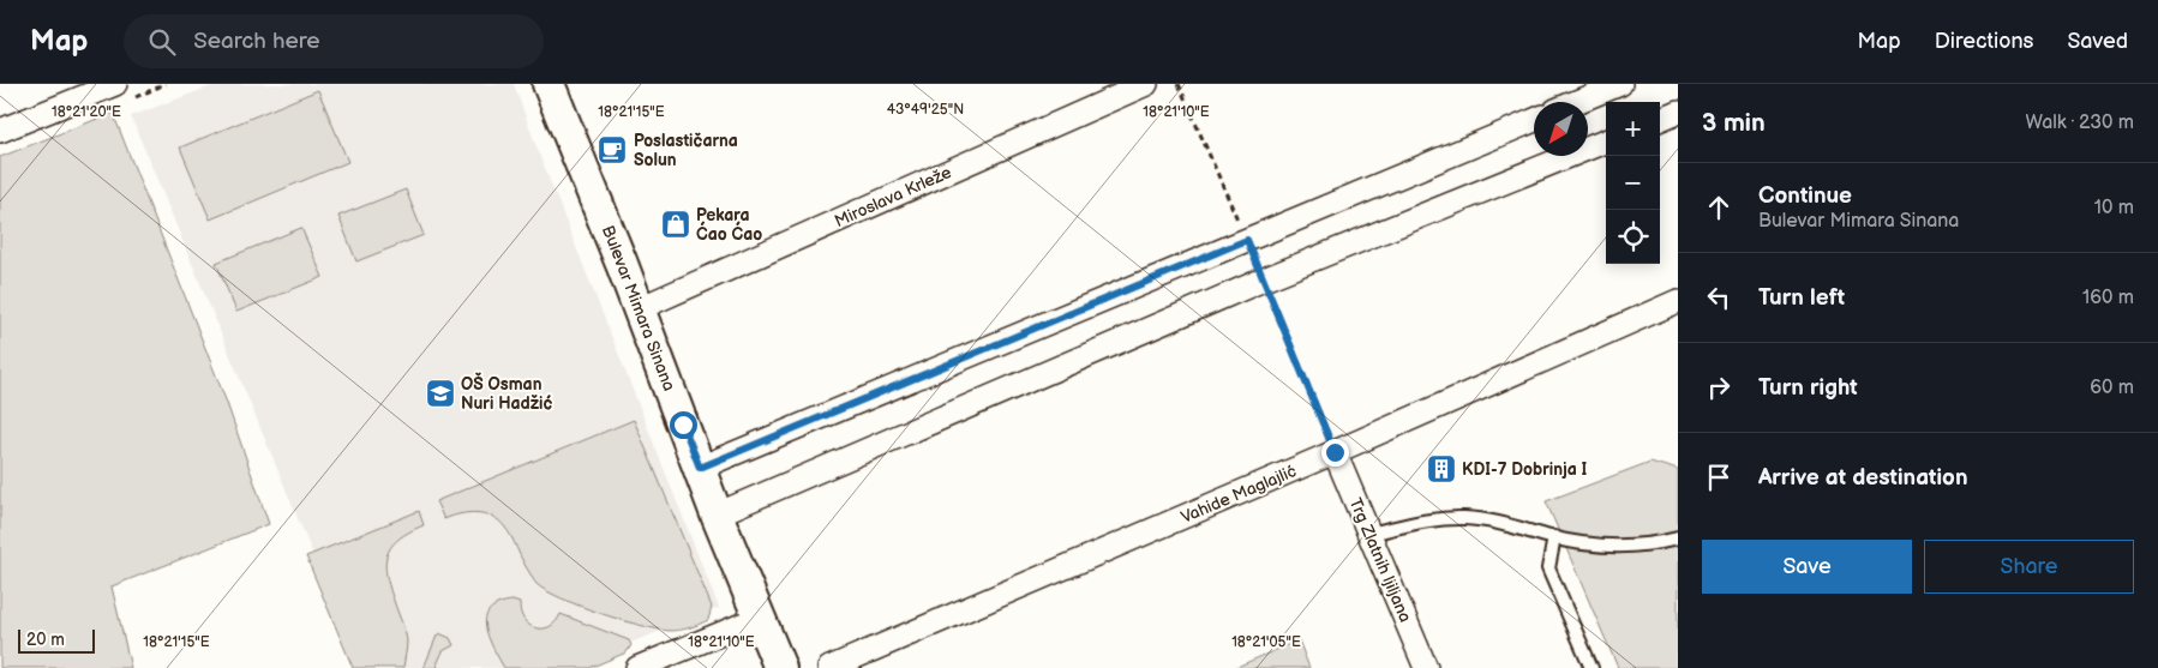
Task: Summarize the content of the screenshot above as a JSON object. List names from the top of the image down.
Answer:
{
  "streets": {
    "street": [
      "Miroslava Krleže",
      "Bulevar Mimara Sinana",
      "Vahide Maglajlić",
      "Trg Zlatnih ljiljana"
    ]
  },
  "crossings": [
    ["Miroslava Krleže", "Bulevar Mimara Sinana"],
    ["Vahide Maglajlić", "Trg Zlatnih ljiljana"]
  ],
  "places": {
    "cafe": ["Poslastičarna Solun"],
    "shop": ["Pekara Ćao Ćao"],
    "school or university": ["OŠ Osman Nuri Hadžić"],
    "building": ["KDI-7 Dobrinja I"]
  },
  "scale_bar": "20 m",
  "north": "bottom left",
  "page": {
    "header": "Map",
    "search": "Search here",
    "nav": ["Map", "Directions", "Saved"],
    "heading": ["3 min", "Walk · 230 m"],
    "map_buttons": ["+", "−"],
    "list": [
      ["Continue", "Bulevar Mimara Sinana", "10 m"],
      ["Turn left", "160 m"],
      ["Turn right", "60 m"],
      "Arrive at destination"
    ],
    "buttons": ["Save", "Share"],
    "scale": "20 m"
  },
  "coordinates": [
    "43°49'25\"N",
    "18°21'20\"E",
    "18°21'15\"E",
    "18°21'10\"E",
    "18°21'05\"E"
  ]
}
